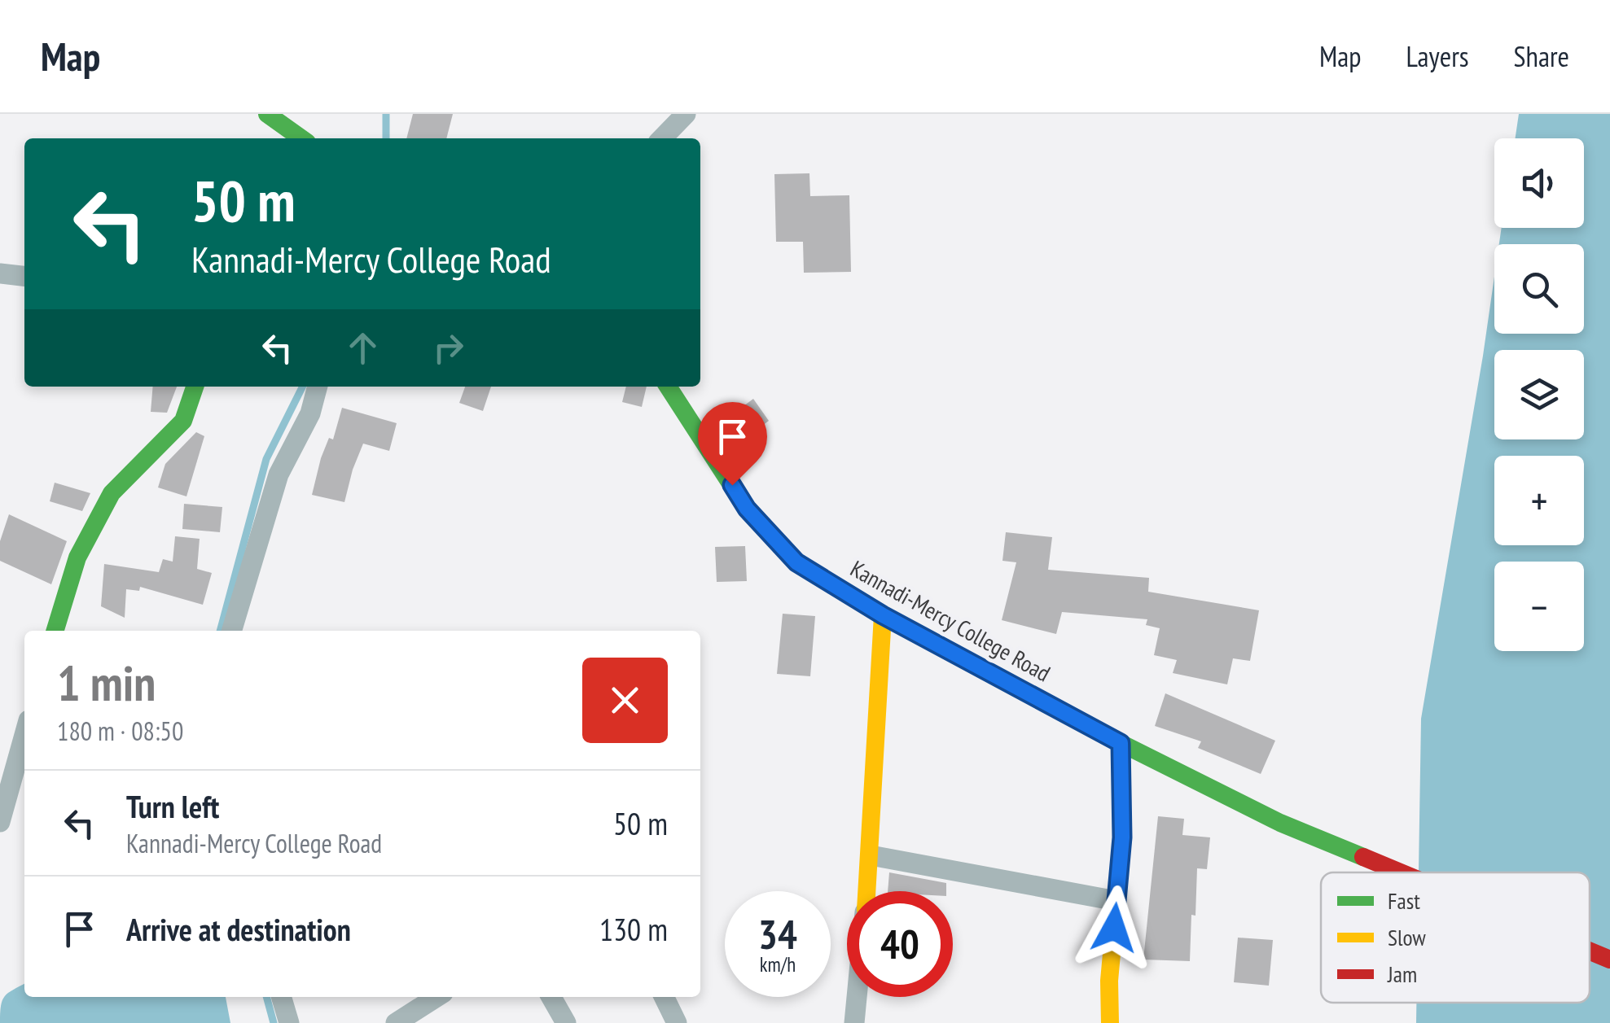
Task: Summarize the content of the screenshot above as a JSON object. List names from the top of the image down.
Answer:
{
  "streets": {
    "main road": ["Kannadi-Mercy College Road"]
  },
  "legend": ["Fast", "Slow", "Jam"],
  "page": {
    "header": "Map",
    "nav": ["Map", "Layers", "Share"],
    "map_buttons": ["+", "−"],
    "turn": ["50 m", "Kannadi-Mercy College Road"],
    "heading": ["1 min", "180 m · 08:50"],
    "list": [
      {
        "name": "Turn left",
        "note": "Kannadi-Mercy College Road",
        "value": "50 m"
      },
      {
        "name": "Arrive at destination",
        "value": "130 m"
      }
    ],
    "speed": "34 km/h",
    "limit": "40"
  }
}
